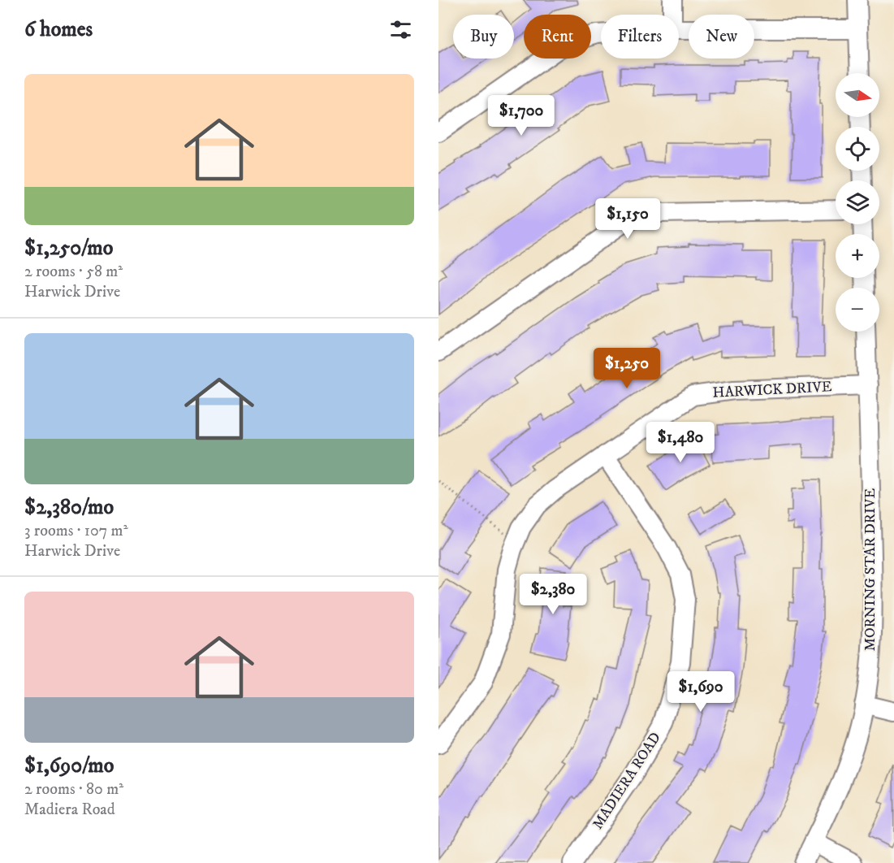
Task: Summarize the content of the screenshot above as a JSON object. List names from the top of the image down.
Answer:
{
  "streets": {
    "street": ["HARWICK DRIVE", "MORNING STAR DRIVE", "MADIERA ROAD"]
  },
  "crossings": [
    ["HARWICK DRIVE", "MORNING STAR DRIVE"],
    ["HARWICK DRIVE", "MADIERA ROAD"]
  ],
  "north": "right",
  "page": {
    "heading": "6 homes",
    "chip": [
      "Buy",
      "Rent",
      "Filters",
      "New"
    ],
    "list": [
      {
        "name": "$1,250/mo",
        "note": "2 rooms · 58 m² · Harwick Drive"
      },
      {
        "name": "$2,380/mo",
        "note": "3 rooms · 107 m² · Harwick Drive"
      },
      {
        "name": "$1,690/mo",
        "note": "2 rooms · 80 m² · Madiera Road"
      }
    ],
    "map_buttons": ["+", "−"],
    "price": [
      "$1,700",
      "$1,150",
      "$1,250",
      "$1,480",
      "$2,380",
      "$1,690"
    ]
  }
}
